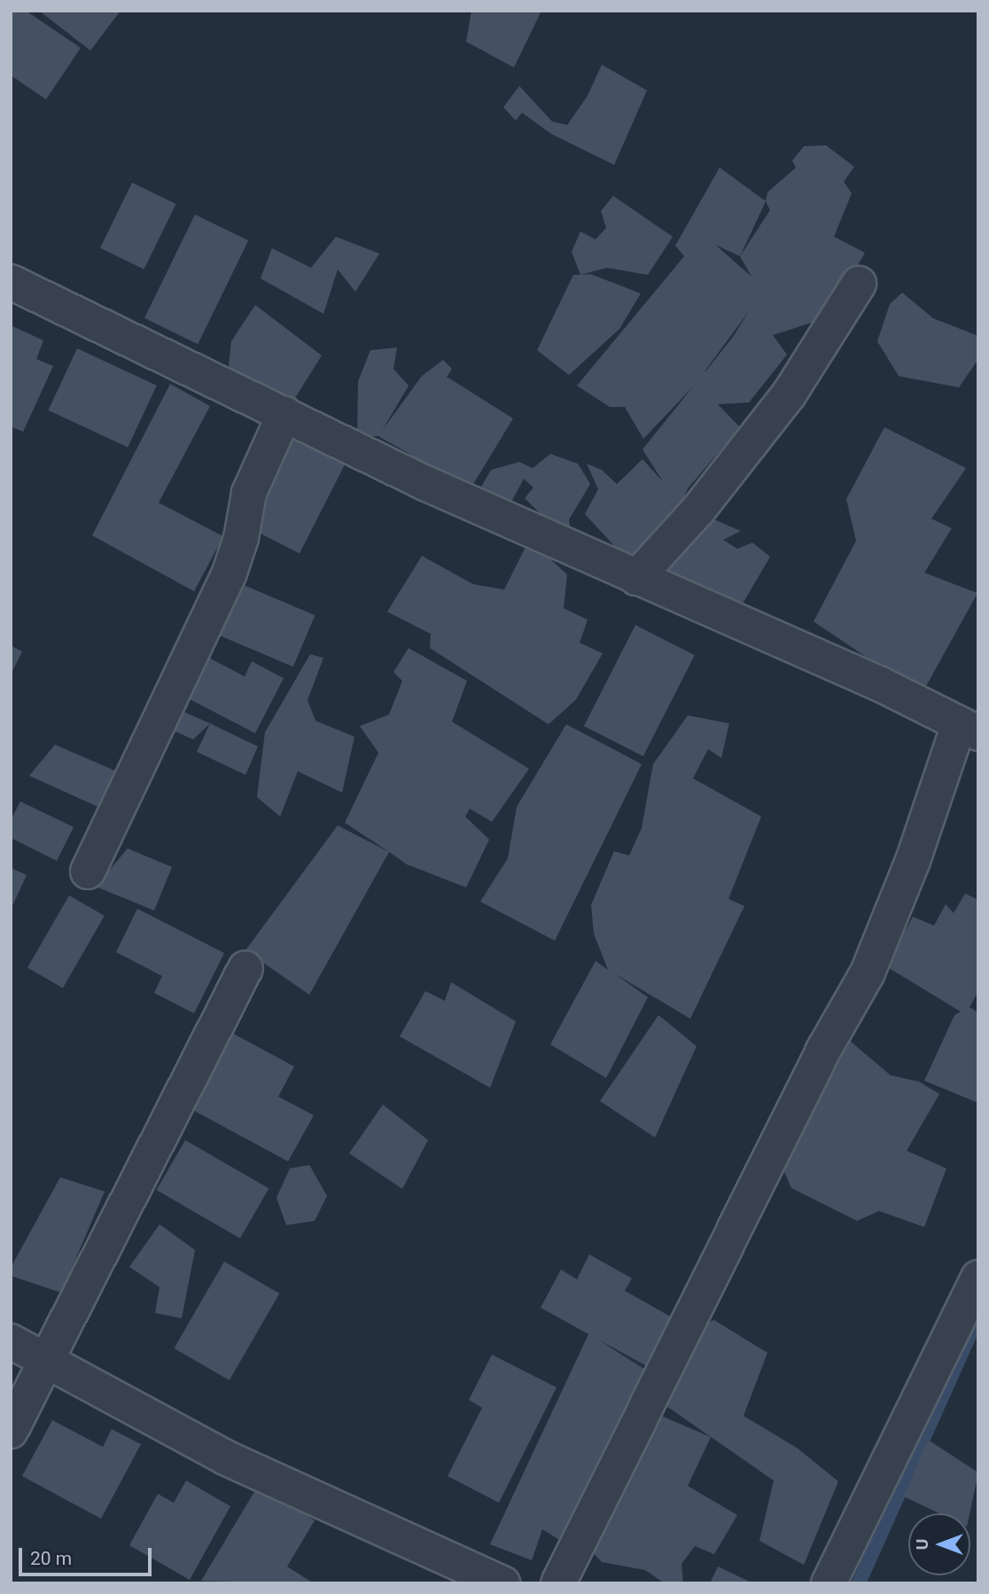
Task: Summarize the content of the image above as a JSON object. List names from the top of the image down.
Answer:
{
  "scale_bar": "20 m",
  "north": "left"
}
